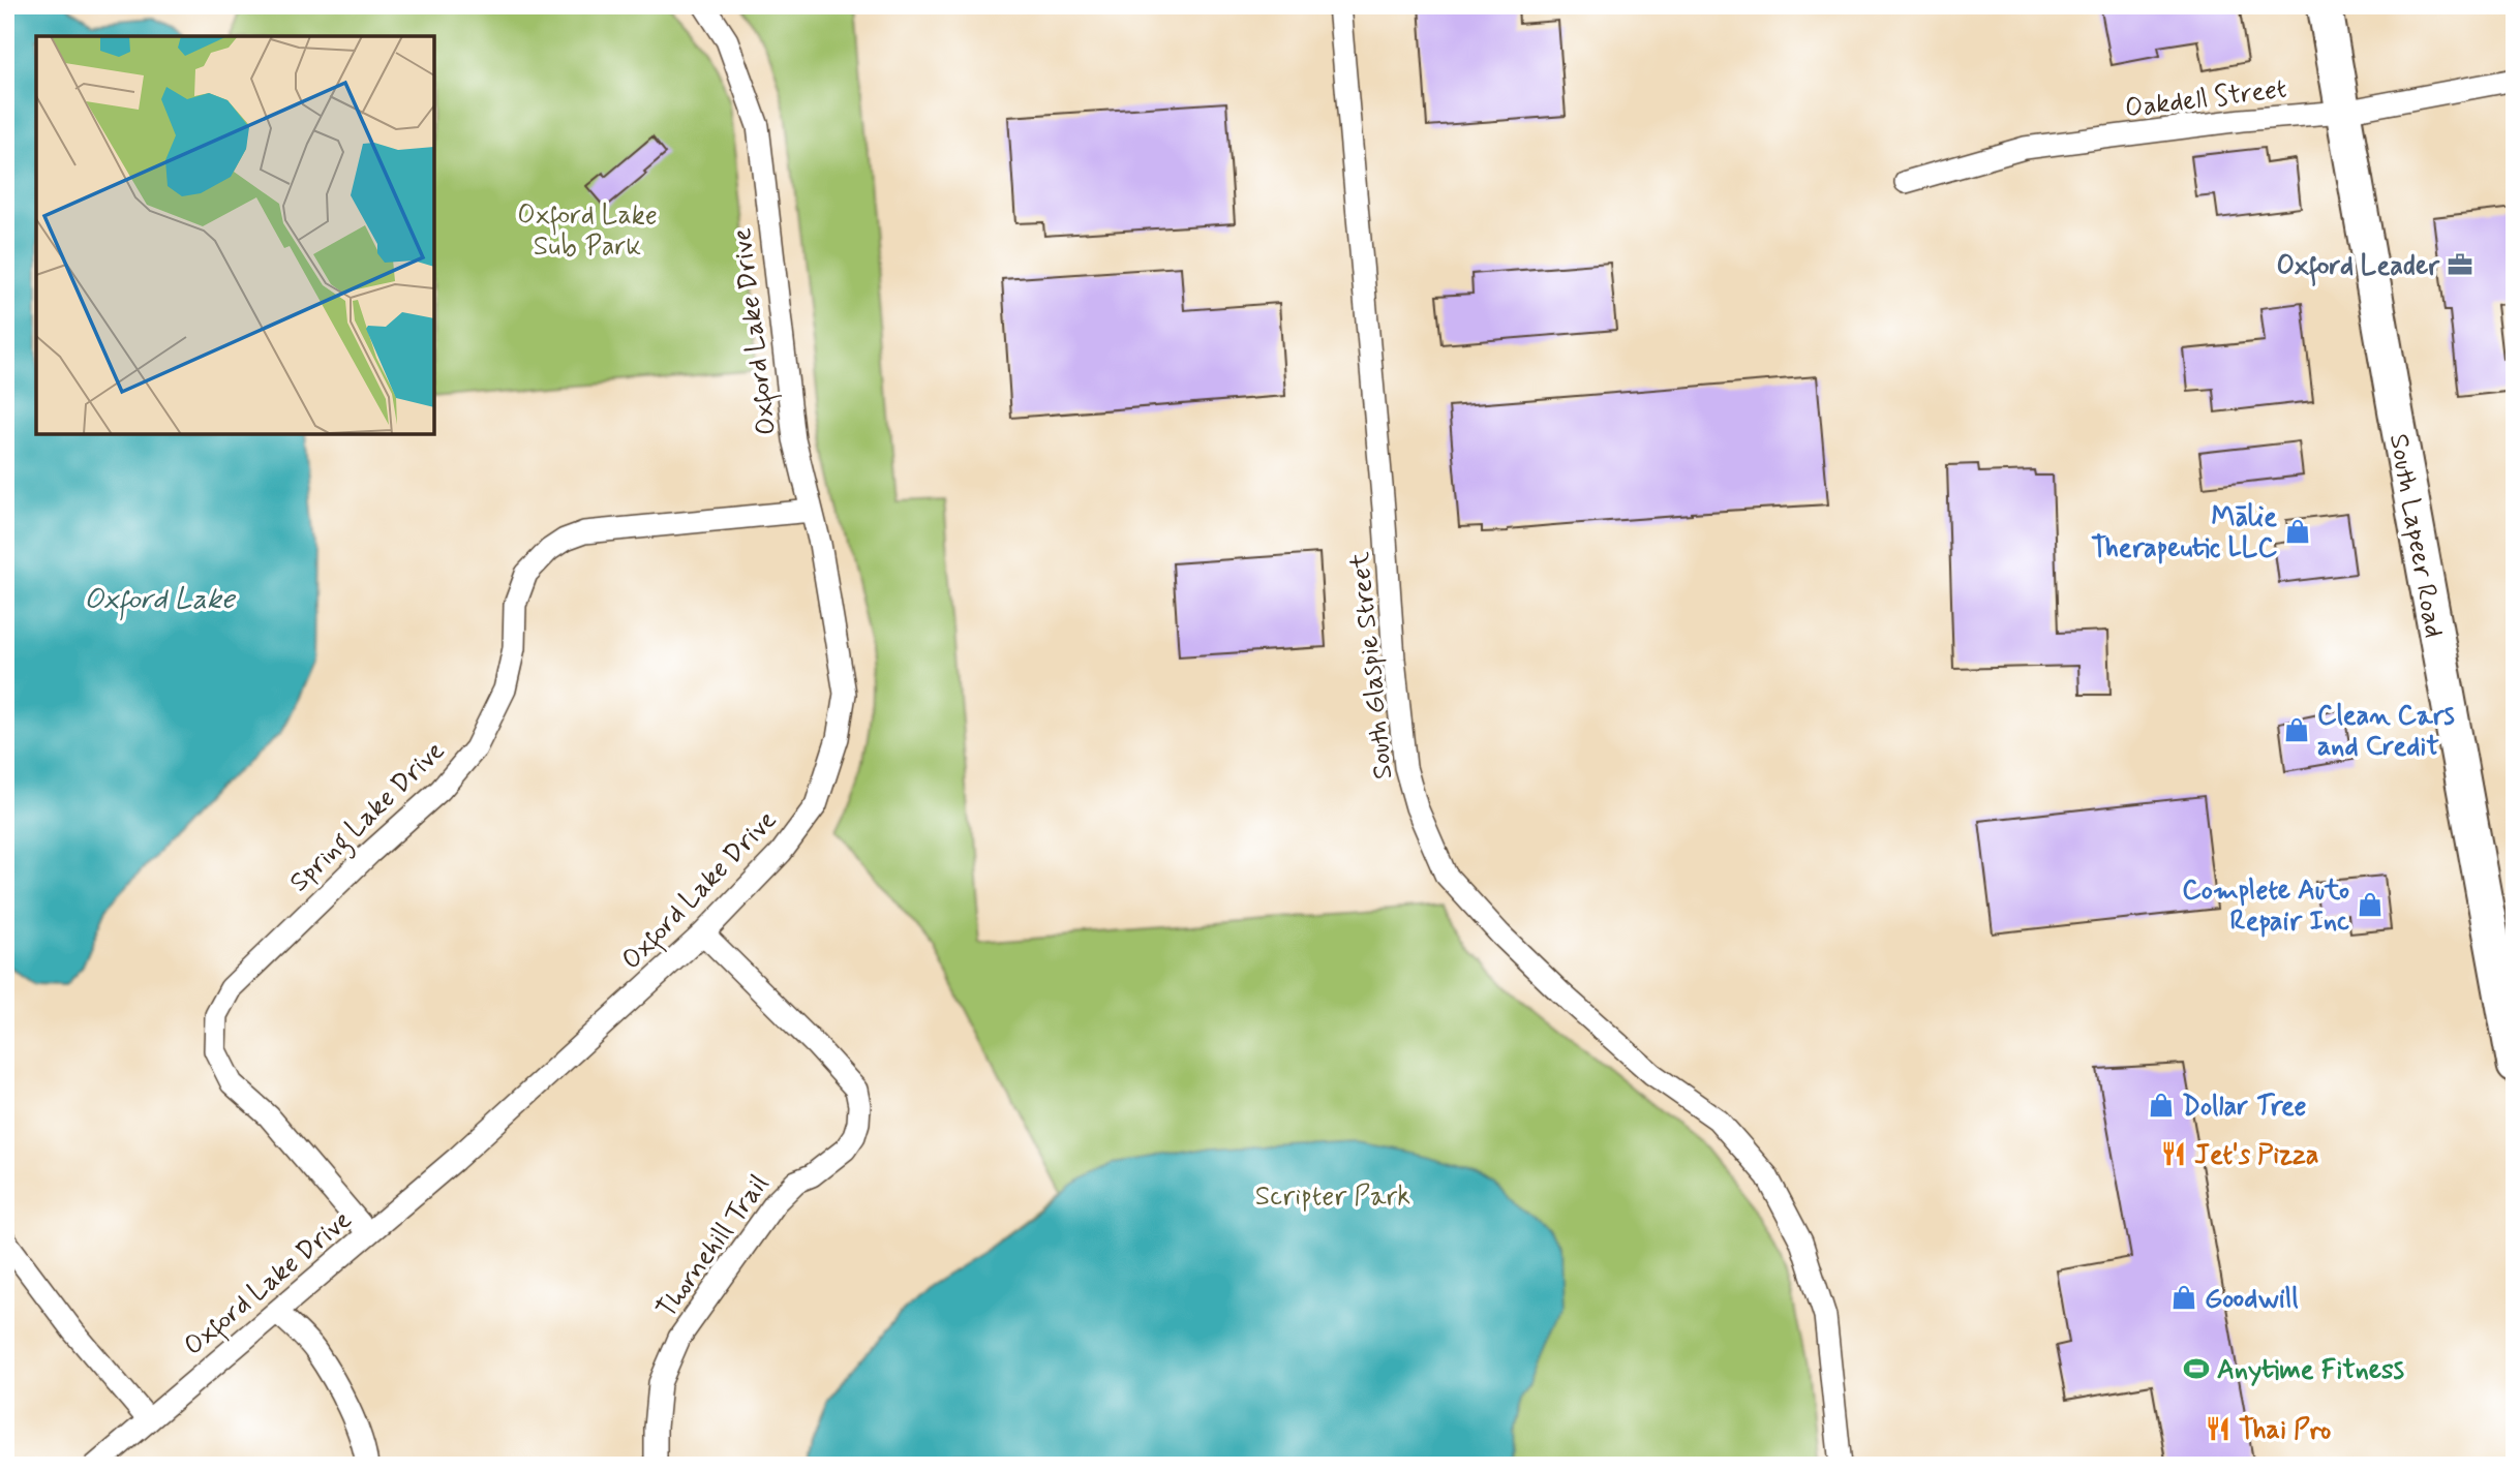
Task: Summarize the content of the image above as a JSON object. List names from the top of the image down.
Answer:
{
  "streets": {
    "main road": ["South Lapeer Road"],
    "street": [
      "Oakdell Street",
      "Oxford Lake Drive",
      "South Glaspie Street",
      "Spring Lake Drive",
      "Thornehill Trail"
    ]
  },
  "crossings": [
    ["Oakdell Street", "South Lapeer Road"],
    ["Oxford Lake Drive", "Spring Lake Drive"],
    ["Oxford Lake Drive", "Thornehill Trail"]
  ],
  "water": ["Oxford Lake"],
  "parks": ["Oxford Lake Sub Park", "Scripter Park"],
  "places": {
    "office": ["Oxford Leader"],
    "shop": [
      "Mālie Therapeutic LLC",
      "Clean Cars and Credit",
      "Complete Auto Repair Inc",
      "Dollar Tree",
      "Goodwill"
    ],
    "restaurant": ["Jet's Pizza", "Thai Pro"],
    "sports": ["Anytime Fitness"]
  }
}
